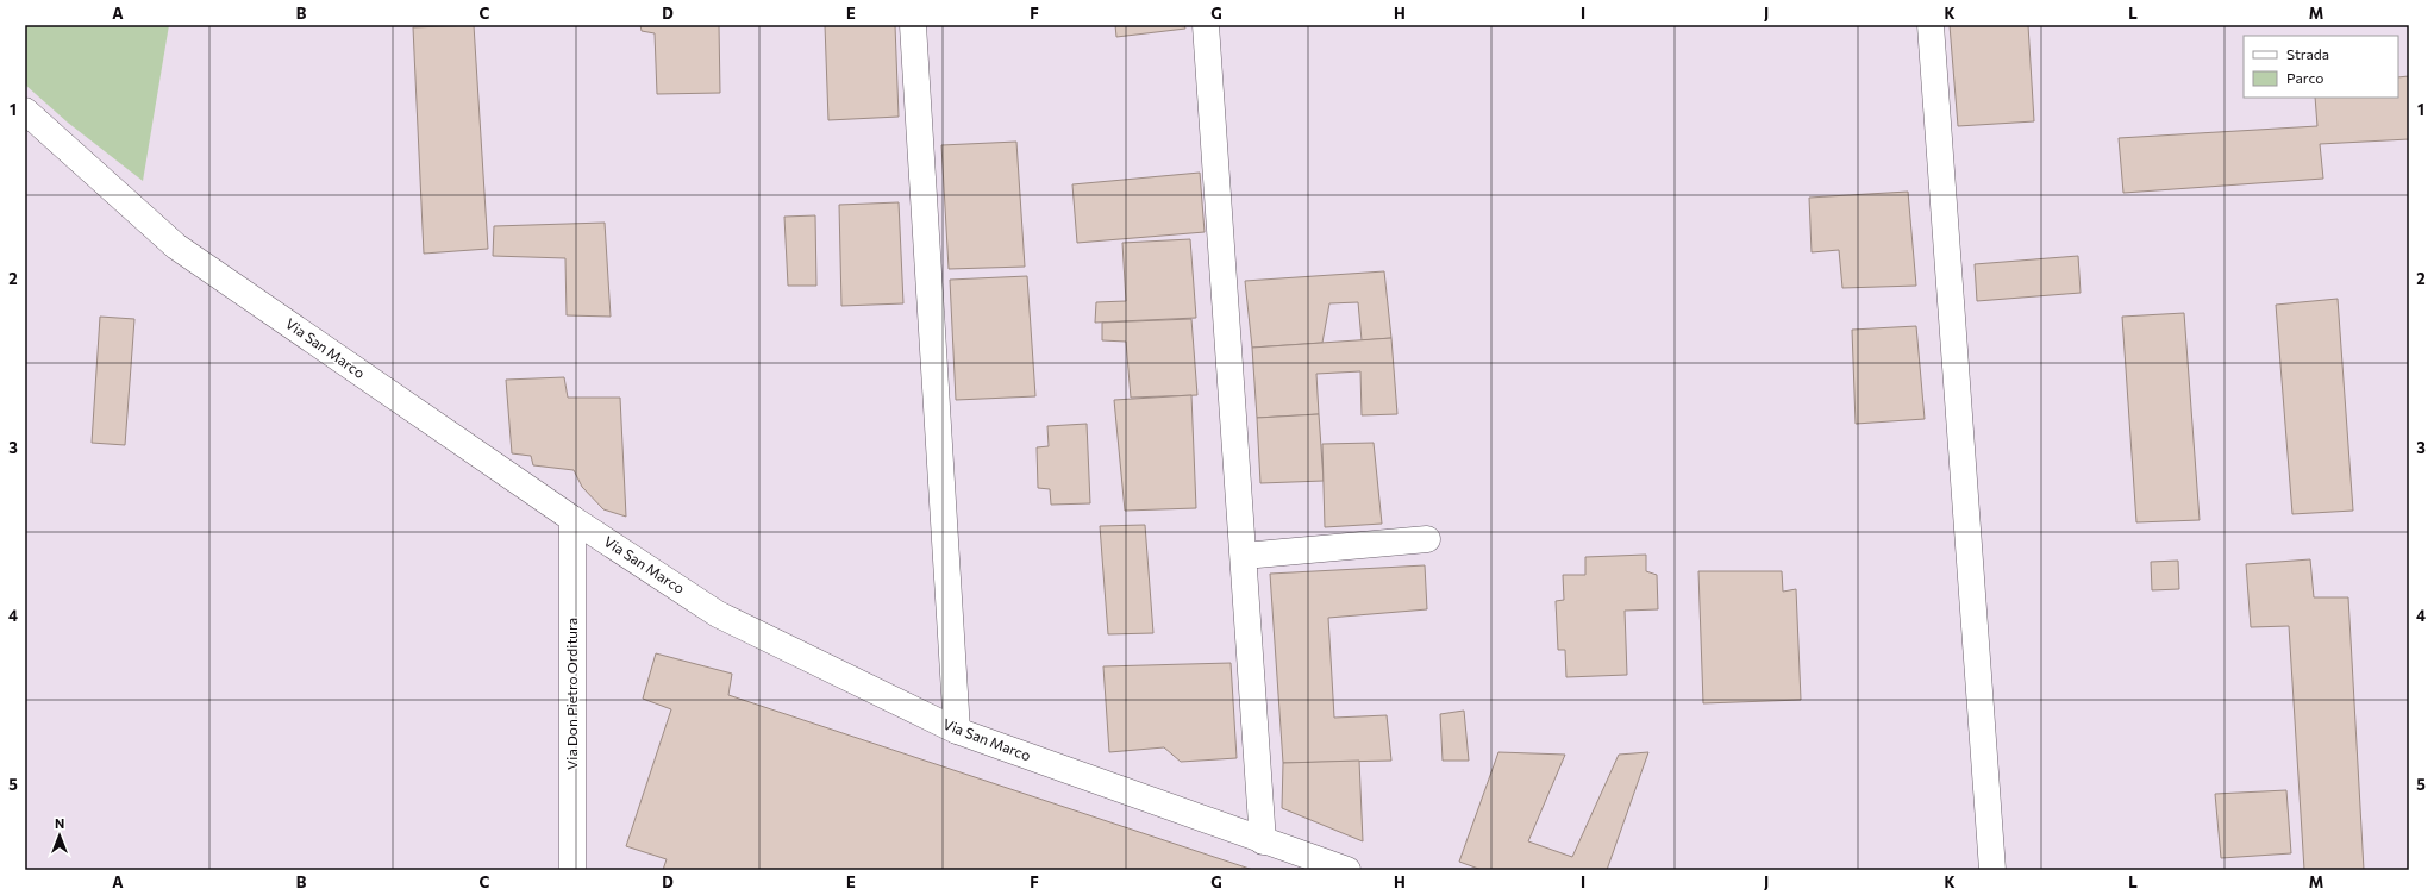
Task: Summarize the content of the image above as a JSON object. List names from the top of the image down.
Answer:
{
  "streets": {
    "street": ["Via San Marco", "Via Don Pietro Orditura"]
  },
  "crossings": [
    ["Via San Marco", "Via Don Pietro Orditura"]
  ],
  "legend": ["Strada", "Parco"],
  "north": "top",
  "grid": {
    "columns": [
      "A",
      "B",
      "C",
      "D",
      "E",
      "F",
      "G",
      "H",
      "I",
      "J",
      "K",
      "L",
      "M"
    ],
    "rows": [
      "1",
      "2",
      "3",
      "4",
      "5"
    ]
  }
}
